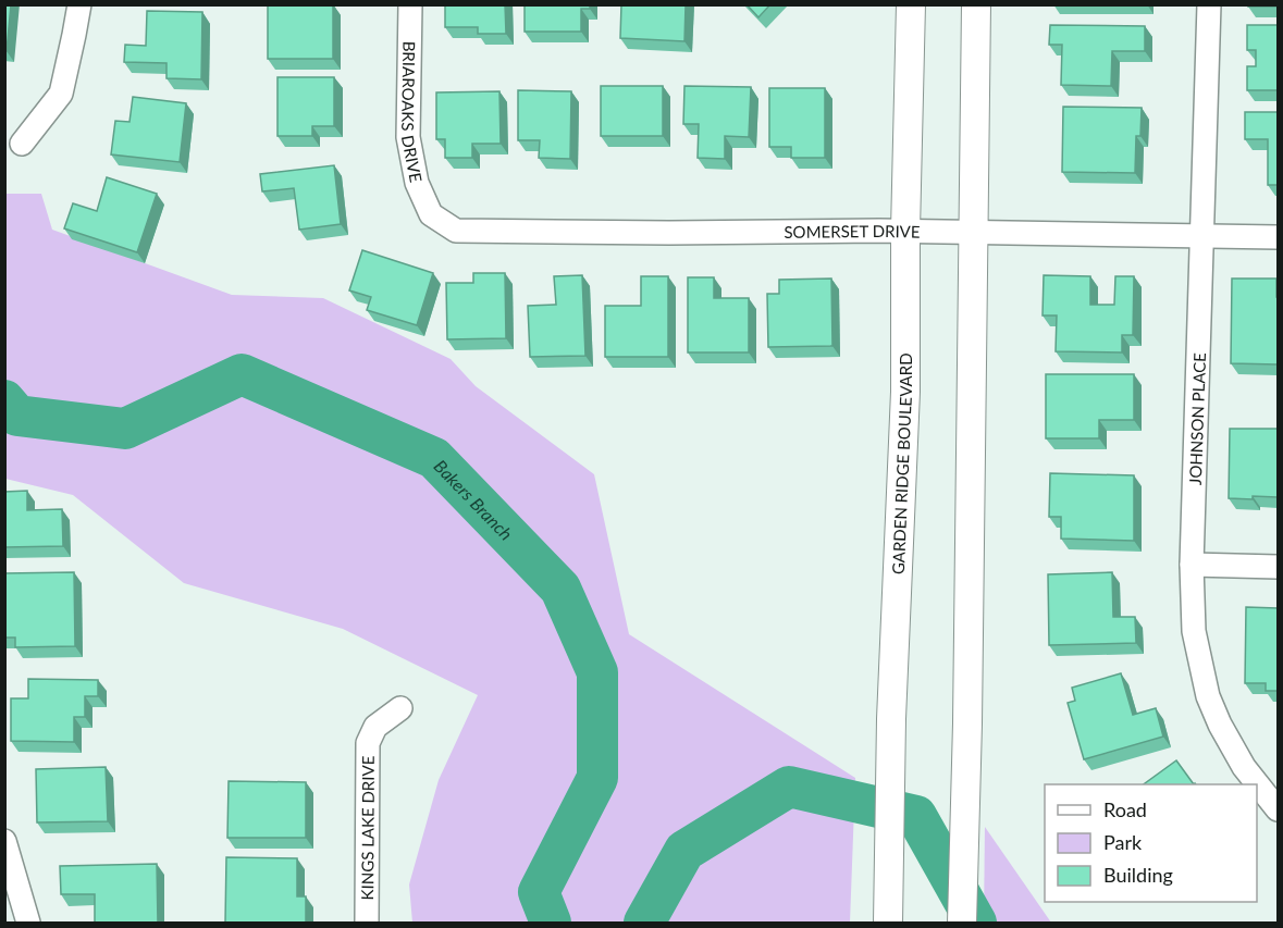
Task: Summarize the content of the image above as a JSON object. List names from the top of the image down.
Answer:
{
  "streets": {
    "main road": ["GARDEN RIDGE BOULEVARD"],
    "street": [
      "BRIAROAKS DRIVE",
      "SOMERSET DRIVE",
      "JOHNSON PLACE",
      "KINGS LAKE DRIVE"
    ]
  },
  "crossings": [
    ["BRIAROAKS DRIVE", "SOMERSET DRIVE"],
    ["SOMERSET DRIVE", "JOHNSON PLACE"],
    ["SOMERSET DRIVE", "GARDEN RIDGE BOULEVARD"]
  ],
  "water": ["Bakers Branch"],
  "legend": ["Road", "Park", "Building"]
}
